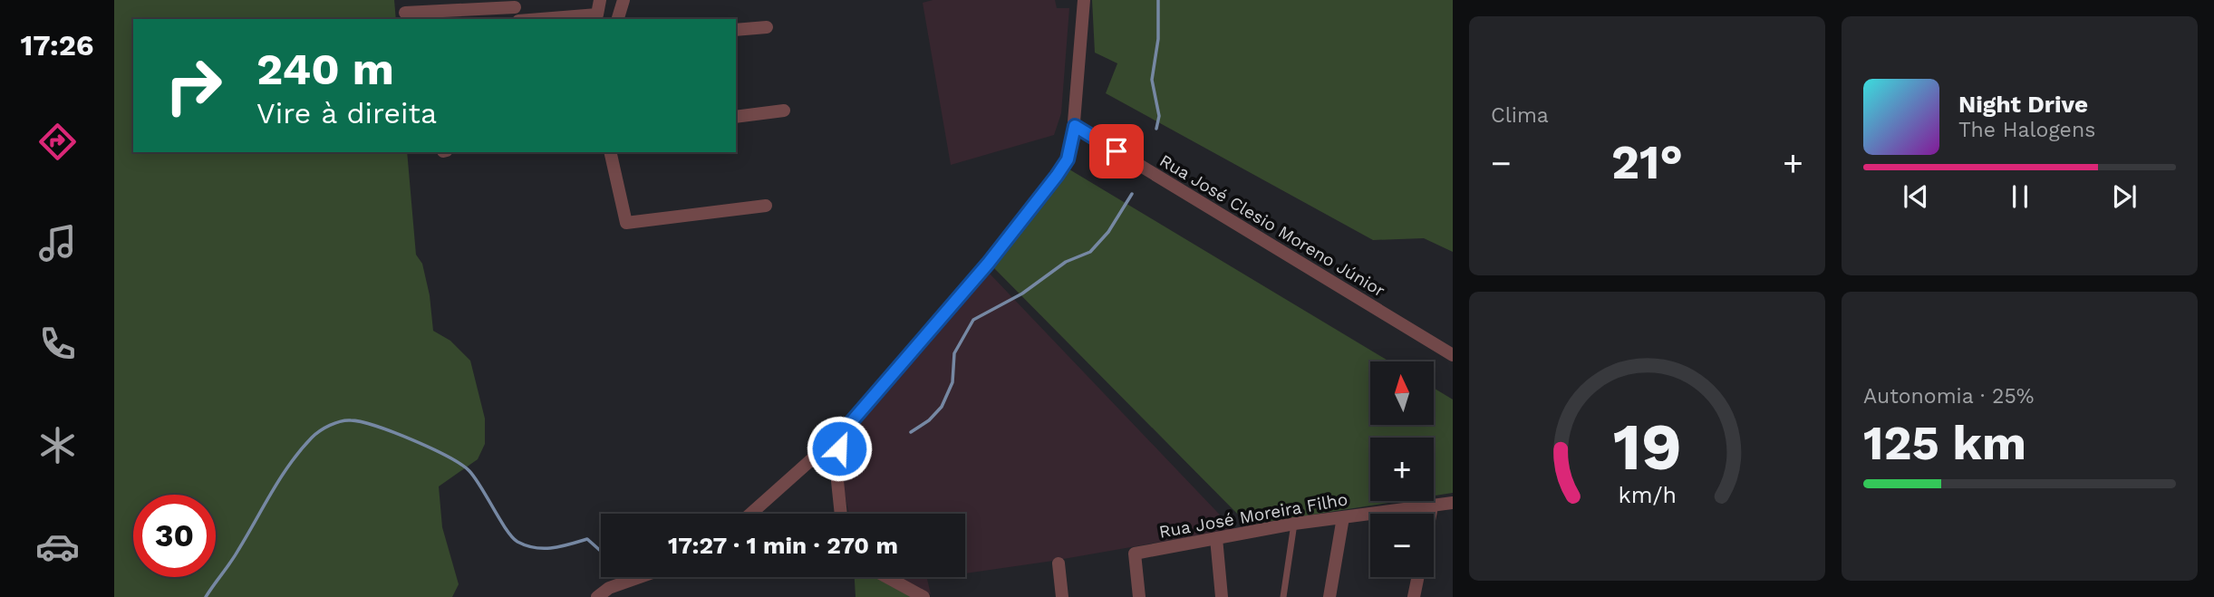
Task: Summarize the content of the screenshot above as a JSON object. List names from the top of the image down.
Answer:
{
  "streets": {
    "street": ["Rua José Clesio Moreno Júnior", "Rua José Moreira Filho"]
  },
  "north": "top",
  "page": {
    "tabs": "17:26",
    "tile": [
      "Clima",
      ["Autonomia · 25%", "125 km"]
    ],
    "turn": ["240 m", "Vire à direita"],
    "song": ["Night Drive", "The Halogens"],
    "heat": ["−", "21°", "+"],
    "map_buttons": ["+", "−"],
    "limit": "30",
    "trip": "17:27 · 1 min · 270 m",
    "gauge": ["19", "km/h"]
  }
}
